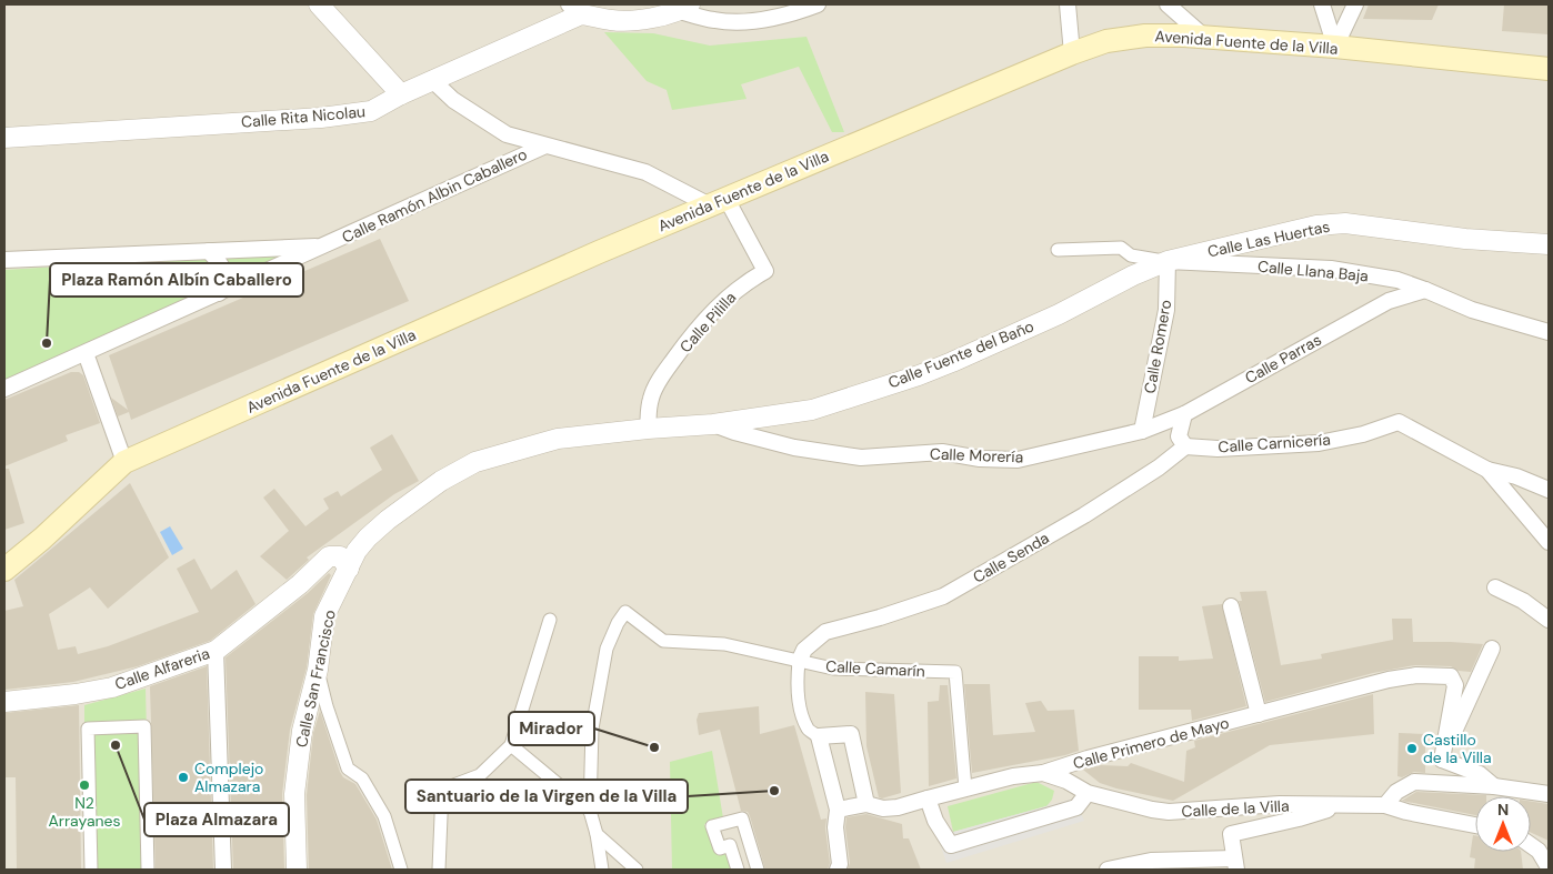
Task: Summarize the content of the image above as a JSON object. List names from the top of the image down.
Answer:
{
  "streets": {
    "main road": ["Avenida Fuente de la Villa"],
    "street": [
      "Calle Rita Nicolau",
      "Calle Ramón Albin Caballero",
      "Calle Las Huertas",
      "Calle Llana Baja",
      "Calle Pililla",
      "Calle Romero",
      "Calle Fuente del Baño",
      "Calle Parras",
      "Calle Carnicería",
      "Calle Morería",
      "Calle Senda",
      "Calle Alfareria",
      "Calle Camarín",
      "Calle San Francisco",
      "Calle Primero de Mayo",
      "Calle de la Villa"
    ]
  },
  "crossings": [
    ["Avenida Fuente de la Villa", "Calle Pililla"],
    ["Calle Las Huertas", "Calle Llana Baja"],
    ["Calle Las Huertas", "Calle Romero"],
    ["Calle Las Huertas", "Calle Fuente del Baño"],
    ["Calle Llana Baja", "Calle Romero"],
    ["Calle Llana Baja", "Calle Fuente del Baño"],
    ["Calle Llana Baja", "Calle Parras"],
    ["Calle Pililla", "Calle San Francisco"],
    ["Calle Romero", "Calle Fuente del Baño"],
    ["Calle Romero", "Calle Parras"],
    ["Calle Romero", "Calle Morería"],
    ["Calle Fuente del Baño", "Calle Morería"],
    ["Calle Fuente del Baño", "Calle San Francisco"],
    ["Calle Parras", "Calle Morería"],
    ["Calle Carnicería", "Calle Senda"],
    ["Calle Morería", "Calle San Francisco"],
    ["Calle Senda", "Calle Camarín"],
    ["Calle Alfareria", "Calle San Francisco"],
    ["Calle Camarín", "Calle de la Villa"],
    ["Calle Primero de Mayo", "Calle de la Villa"]
  ],
  "places": [
    "Plaza Ramón Albín Caballero",
    "Plaza Almazara",
    "Mirador",
    "Castillo de la Villa",
    "Complejo Almazara",
    "N2 Arrayanes",
    "Santuario de la Virgen de la Villa"
  ],
  "north": "top"
}
